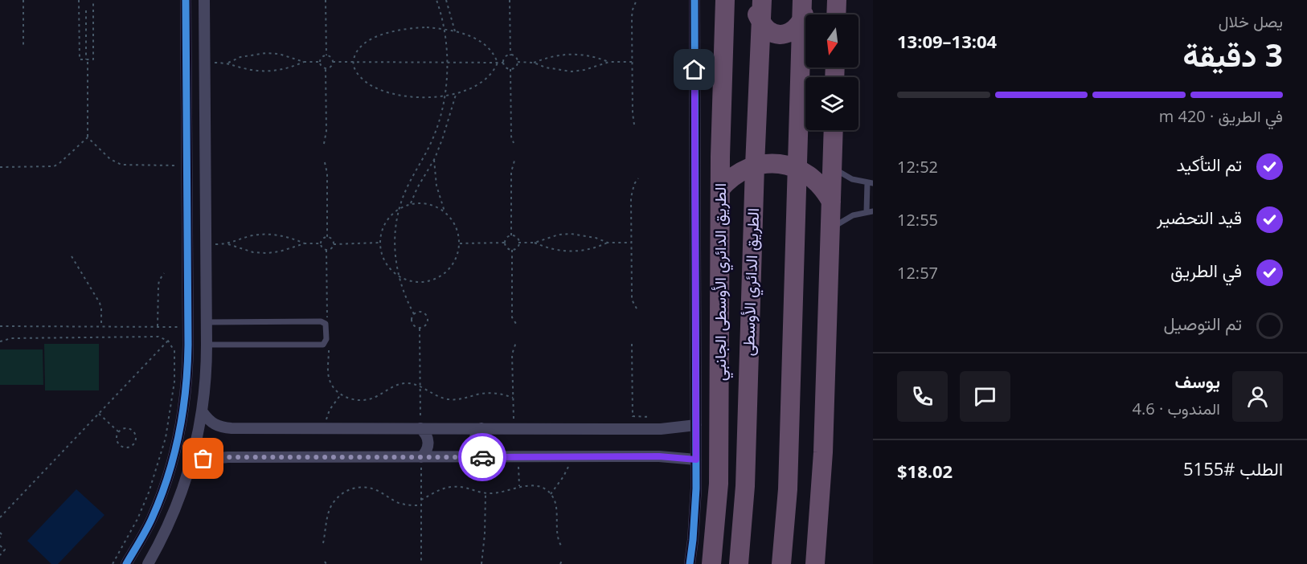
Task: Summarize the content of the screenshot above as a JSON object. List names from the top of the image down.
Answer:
{
  "streets": {
    "highway": ["الطريق الدائري الأوسطى الجانبي", "الطريق الدائري الأوسطى"]
  },
  "north": "bottom",
  "page": {
    "heading": ["3 دقيقة", "يصل خلال", "13:04–13:09"],
    "panel": [
      "يوسف",
      "المندوب · 4.6",
      "الطلب #5155",
      "$18.02"
    ],
    "bar": "في الطريق · 420 m",
    "list": [
      ["تم التأكيد", "12:52"],
      ["قيد التحضير", "12:55"],
      ["في الطريق", "12:57"],
      "تم التوصيل"
    ]
  }
}
